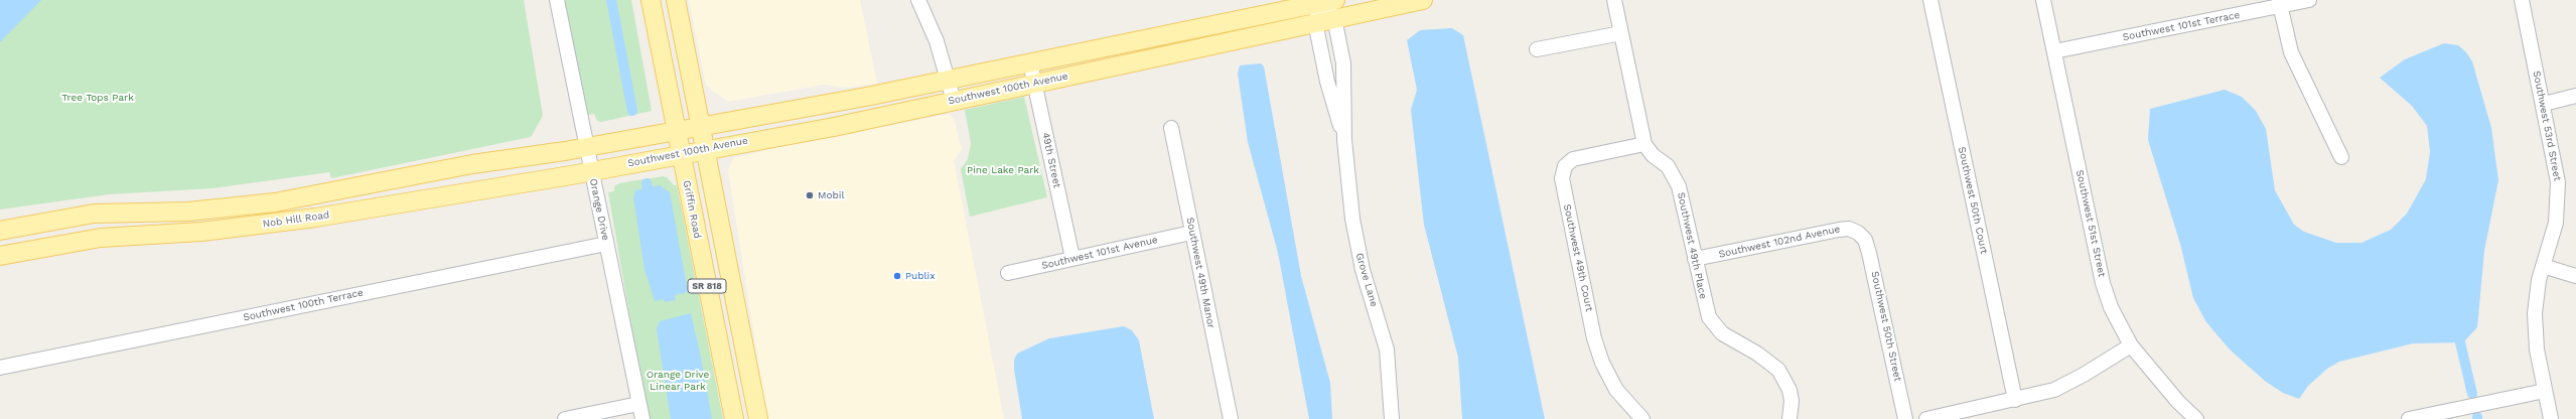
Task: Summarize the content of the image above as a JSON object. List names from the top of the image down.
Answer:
{
  "streets": {
    "main road": [
      "Southwest 100th Avenue",
      "Griffin Road",
      "Nob Hill Road",
      "SR 818"
    ],
    "street": [
      "Southwest 101st Terrace",
      "Southwest 53rd Street",
      "49th Street",
      "Southwest 50th Court",
      "Orange Drive",
      "Southwest 51st Street",
      "Southwest 102nd Avenue",
      "Southwest 49th Place",
      "Southwest 101st Avenue",
      "Southwest 49th Court",
      "Southwest 49th Manor",
      "Grove Lane",
      "Southwest 100th Terrace",
      "Southwest 50th Street"
    ]
  },
  "crossings": [
    ["Southwest 101st Terrace", "Southwest 51st Street"],
    ["Southwest 100th Avenue", "49th Street"],
    ["Southwest 100th Avenue", "Orange Drive"],
    ["Southwest 100th Avenue", "Griffin Road"],
    ["Southwest 100th Avenue", "Nob Hill Road"],
    ["Southwest 100th Avenue", "Grove Lane"],
    ["Southwest 100th Avenue", "SR 818"],
    ["49th Street", "Southwest 101st Avenue"],
    ["Orange Drive", "Nob Hill Road"],
    ["Orange Drive", "Southwest 100th Terrace"],
    ["Southwest 102nd Avenue", "Southwest 49th Place"],
    ["Southwest 102nd Avenue", "Southwest 50th Street"],
    ["Southwest 49th Place", "Southwest 49th Court"],
    ["Southwest 101st Avenue", "Southwest 49th Manor"]
  ],
  "parks": ["Tree Tops Park", "Pine Lake Park", "Orange Drive Linear Park"],
  "places": ["Mobil", "Publix"]
}
